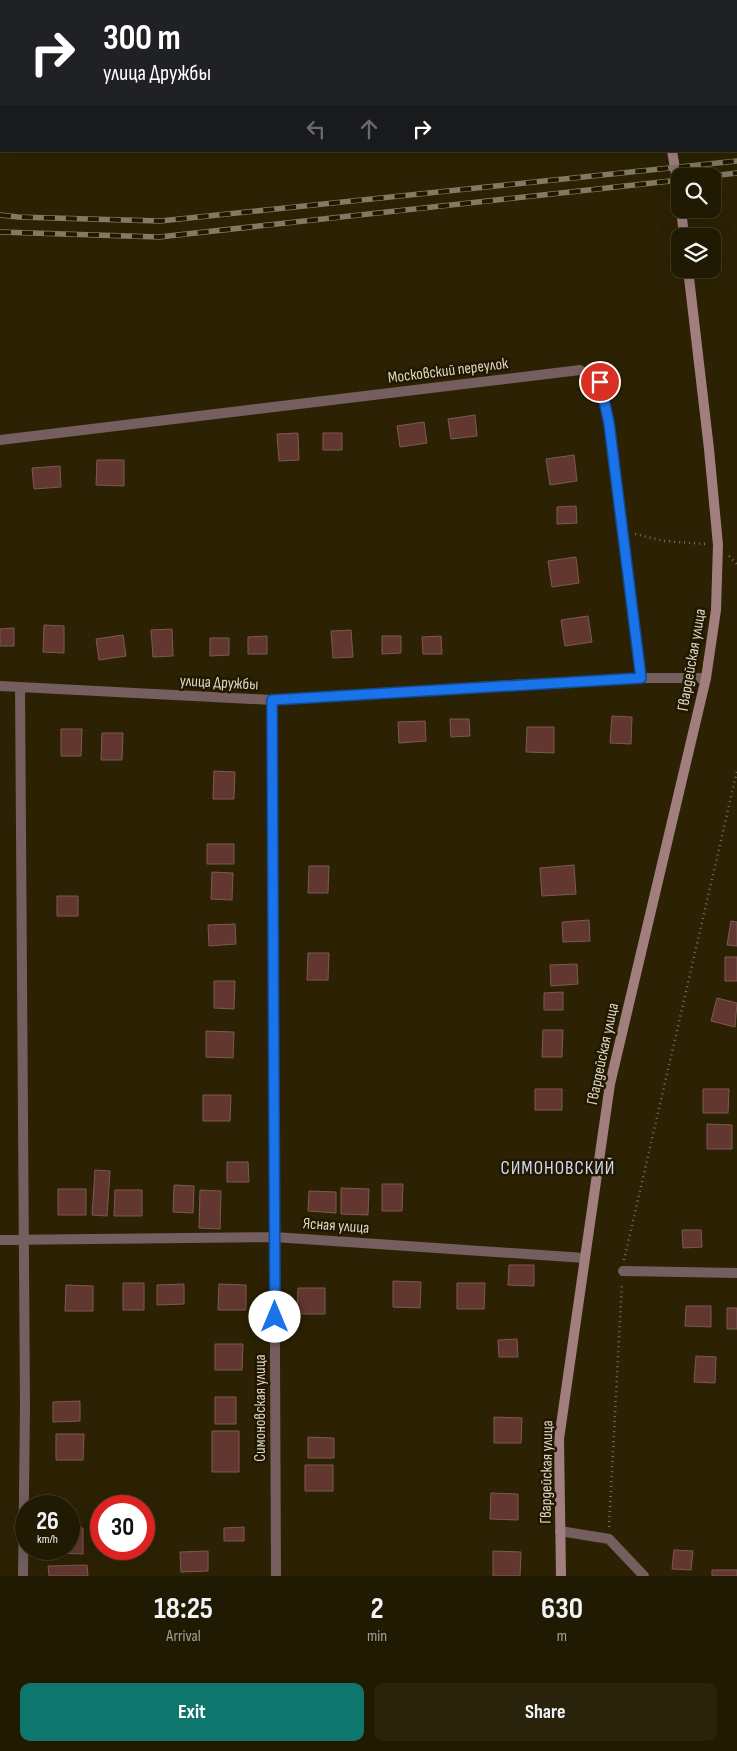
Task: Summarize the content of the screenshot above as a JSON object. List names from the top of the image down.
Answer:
{
  "streets": {
    "street": [
      "Московский переулок",
      "Гвардейская улица",
      "улица Дружбы",
      "Ясная улица",
      "Симоновская улица"
    ]
  },
  "crossings": [
    ["Московский переулок", "улица Дружбы"],
    ["Гвардейская улица", "улица Дружбы"],
    ["Гвардейская улица", "Ясная улица"],
    ["улица Дружбы", "Симоновская улица"],
    ["Ясная улица", "Симоновская улица"]
  ],
  "districts": ["СИМОНОВСКИЙ"],
  "page": {
    "turn": ["300 m", "улица Дружбы"],
    "speed": "26 km/h",
    "limit": "30",
    "eta": [
      "18:25",
      "Arrival",
      "2",
      "min",
      "630",
      "m"
    ],
    "buttons": ["Exit", "Share"]
  }
}
